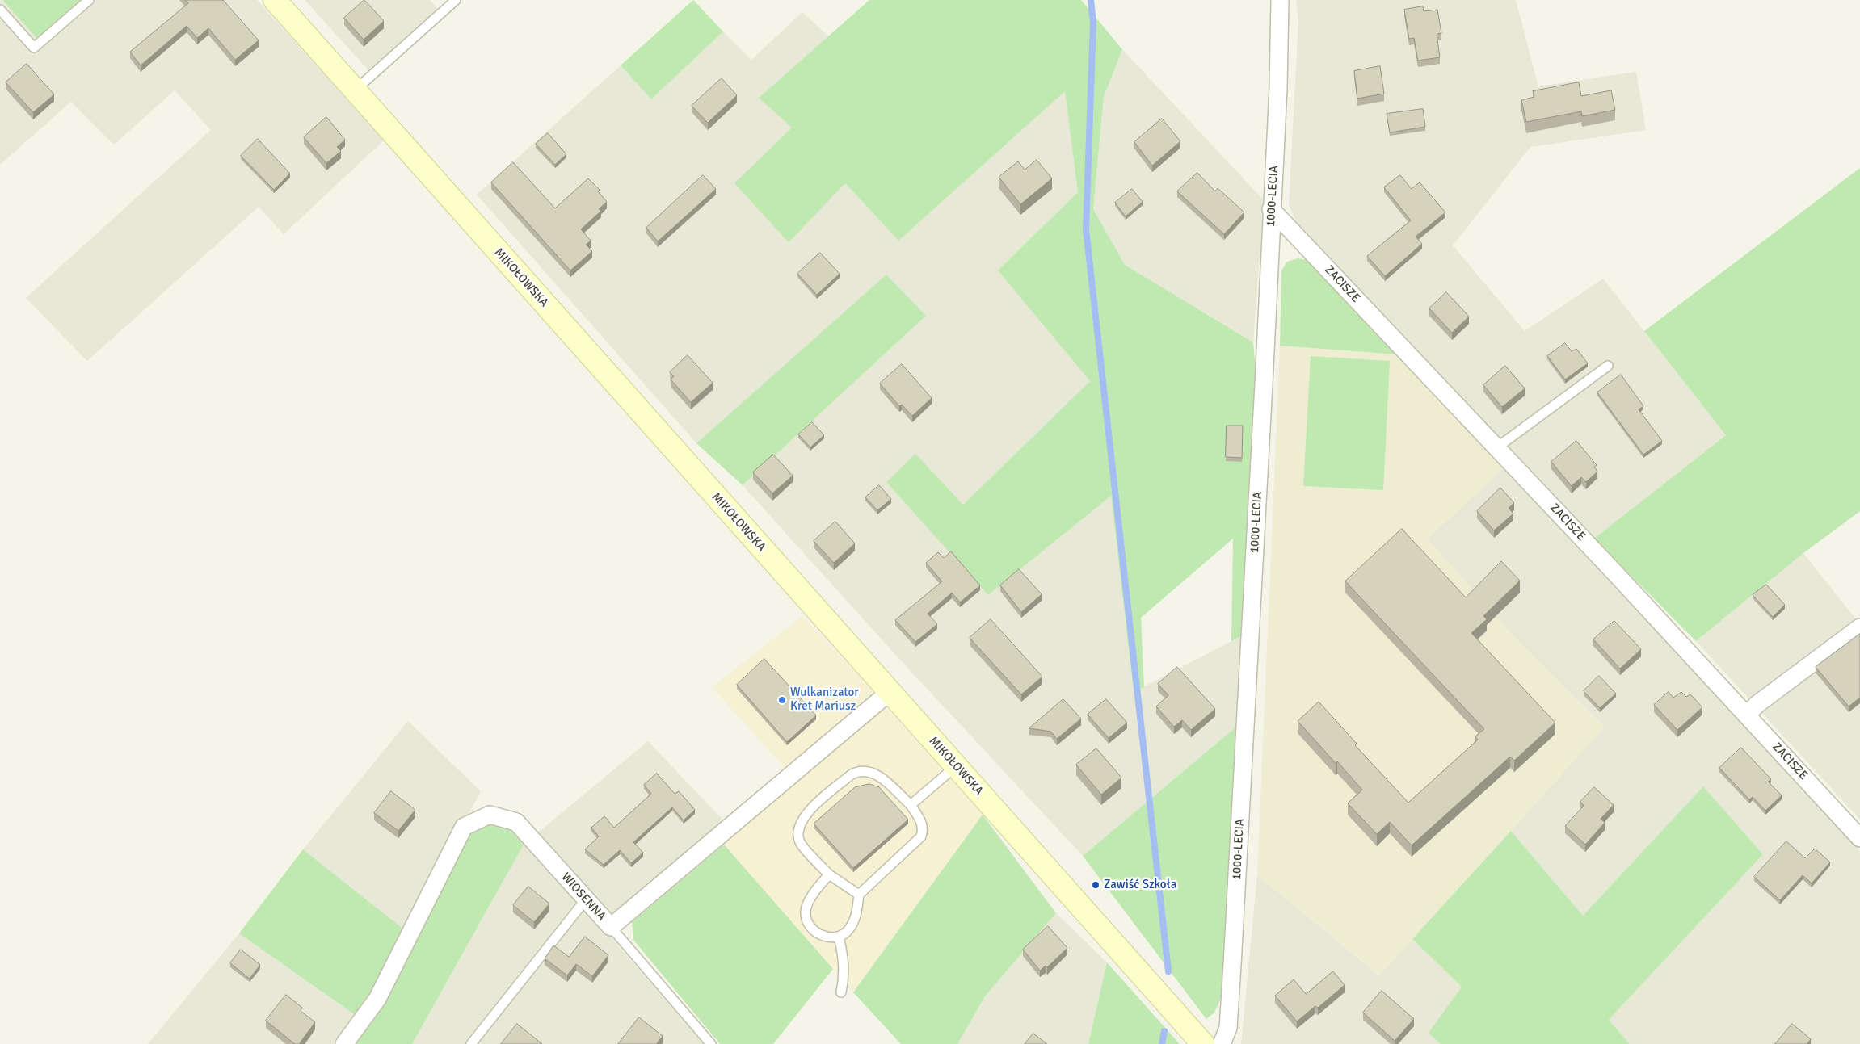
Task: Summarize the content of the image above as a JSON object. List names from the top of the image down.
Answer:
{
  "streets": {
    "main road": ["MIKOŁOWSKA"],
    "street": ["1000-LECIA", "ZACISZE", "WIOSENNA"]
  },
  "crossings": [
    ["1000-LECIA", "ZACISZE"],
    ["MIKOŁOWSKA", "WIOSENNA"]
  ],
  "places": ["Wulkanizator Kret Mariusz", "Zawiść Szkoła"]
}
